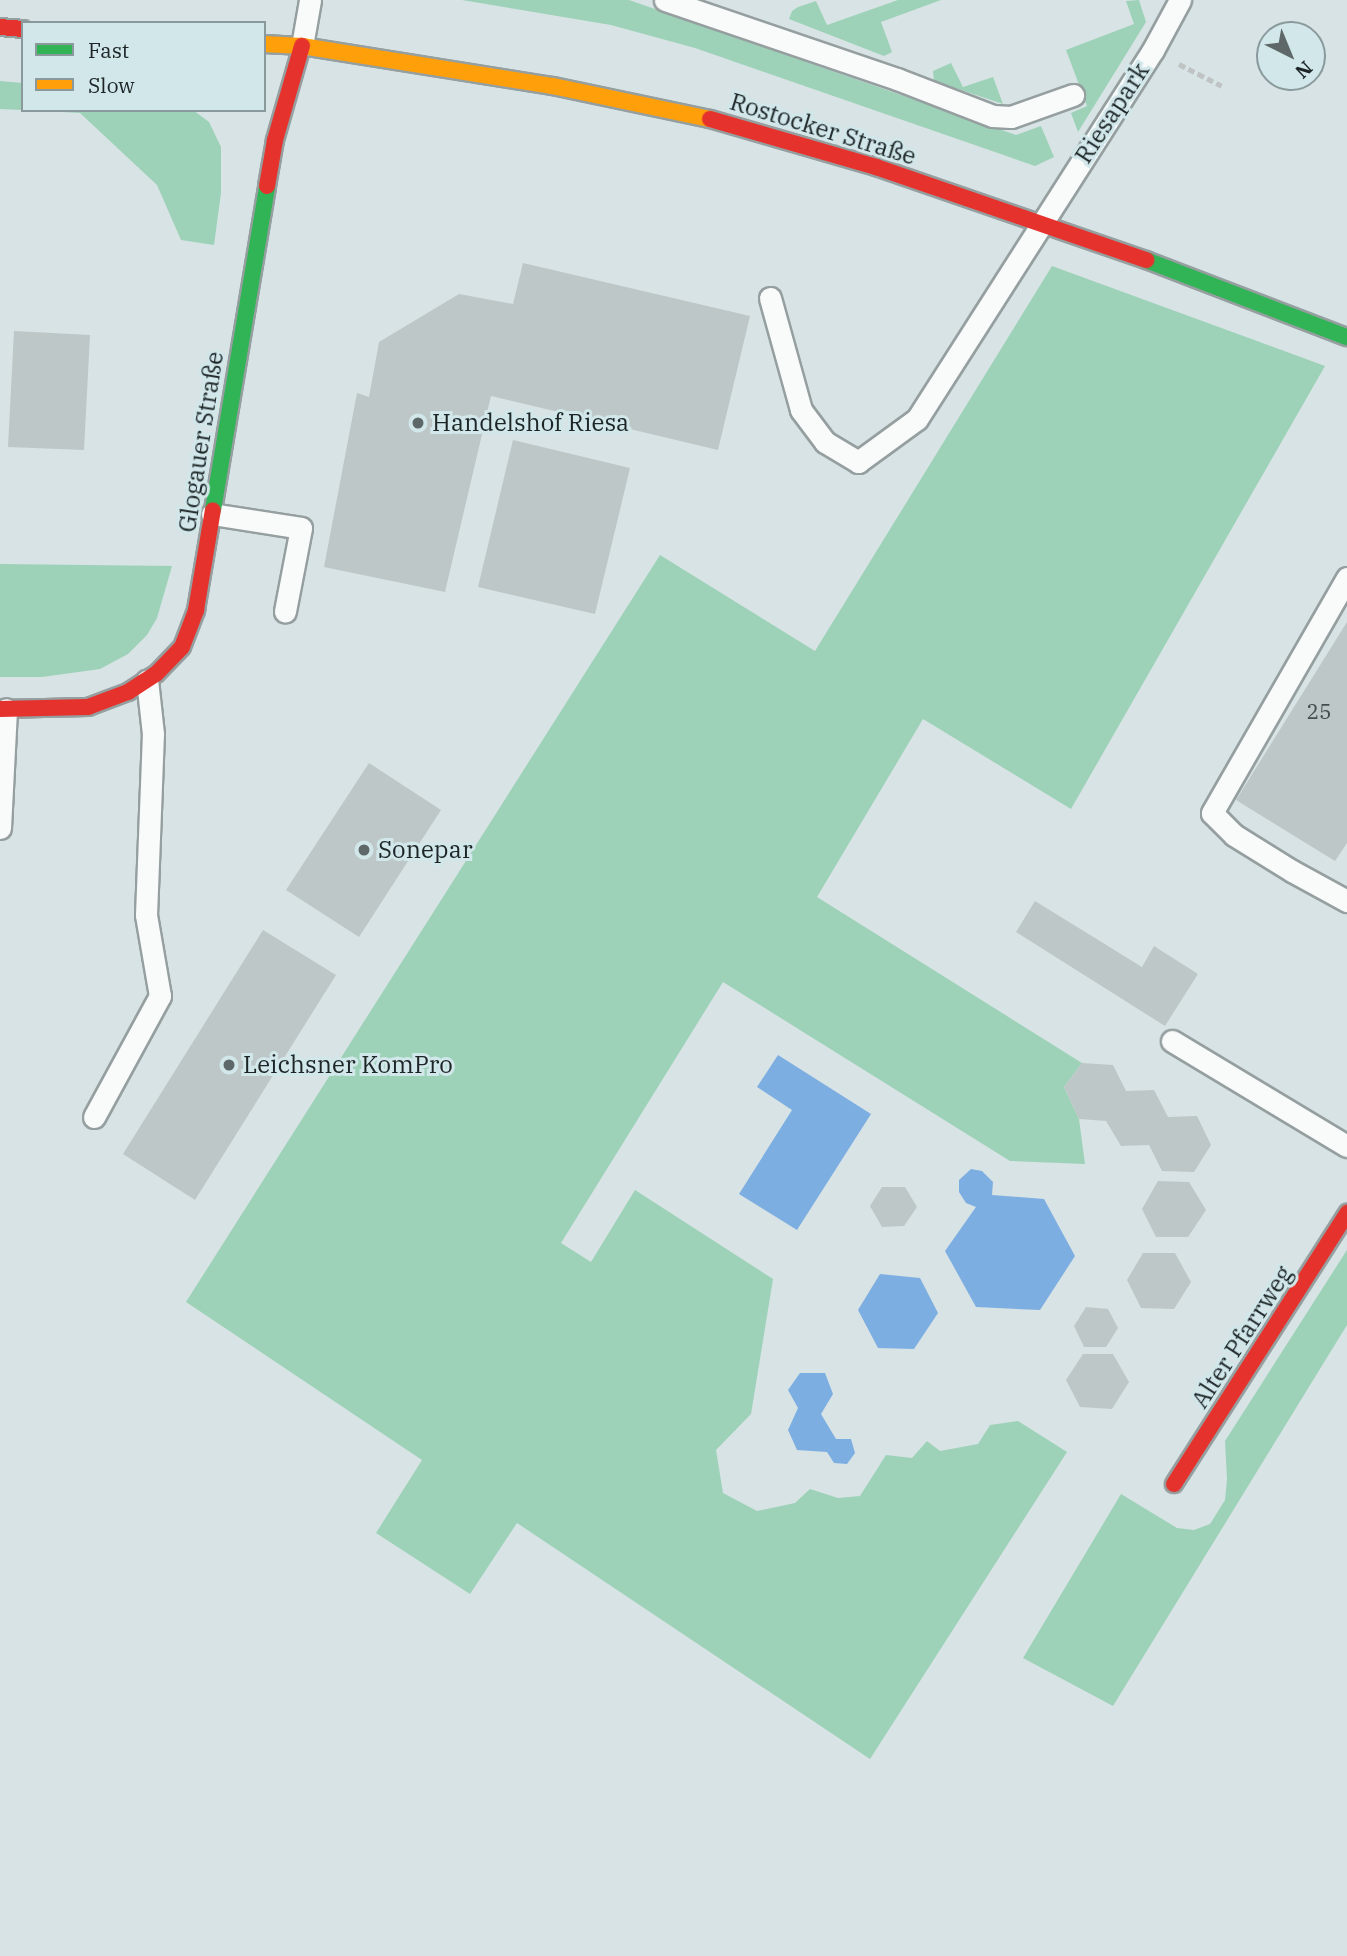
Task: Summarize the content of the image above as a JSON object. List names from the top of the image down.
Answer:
{
  "streets": {
    "street": ["Rostocker Straße", "Glogauer Straße", "Alter Pfarrweg"],
    "lane": ["Riesapark"]
  },
  "crossings": [
    ["Riesapark", "Rostocker Straße"],
    ["Rostocker Straße", "Glogauer Straße"]
  ],
  "places": ["Handelshof Riesa", "Sonepar", "Leichsner KomPro"],
  "house_numbers": ["25"],
  "legend": ["Fast", "Slow"],
  "north": "bottom right"
}
